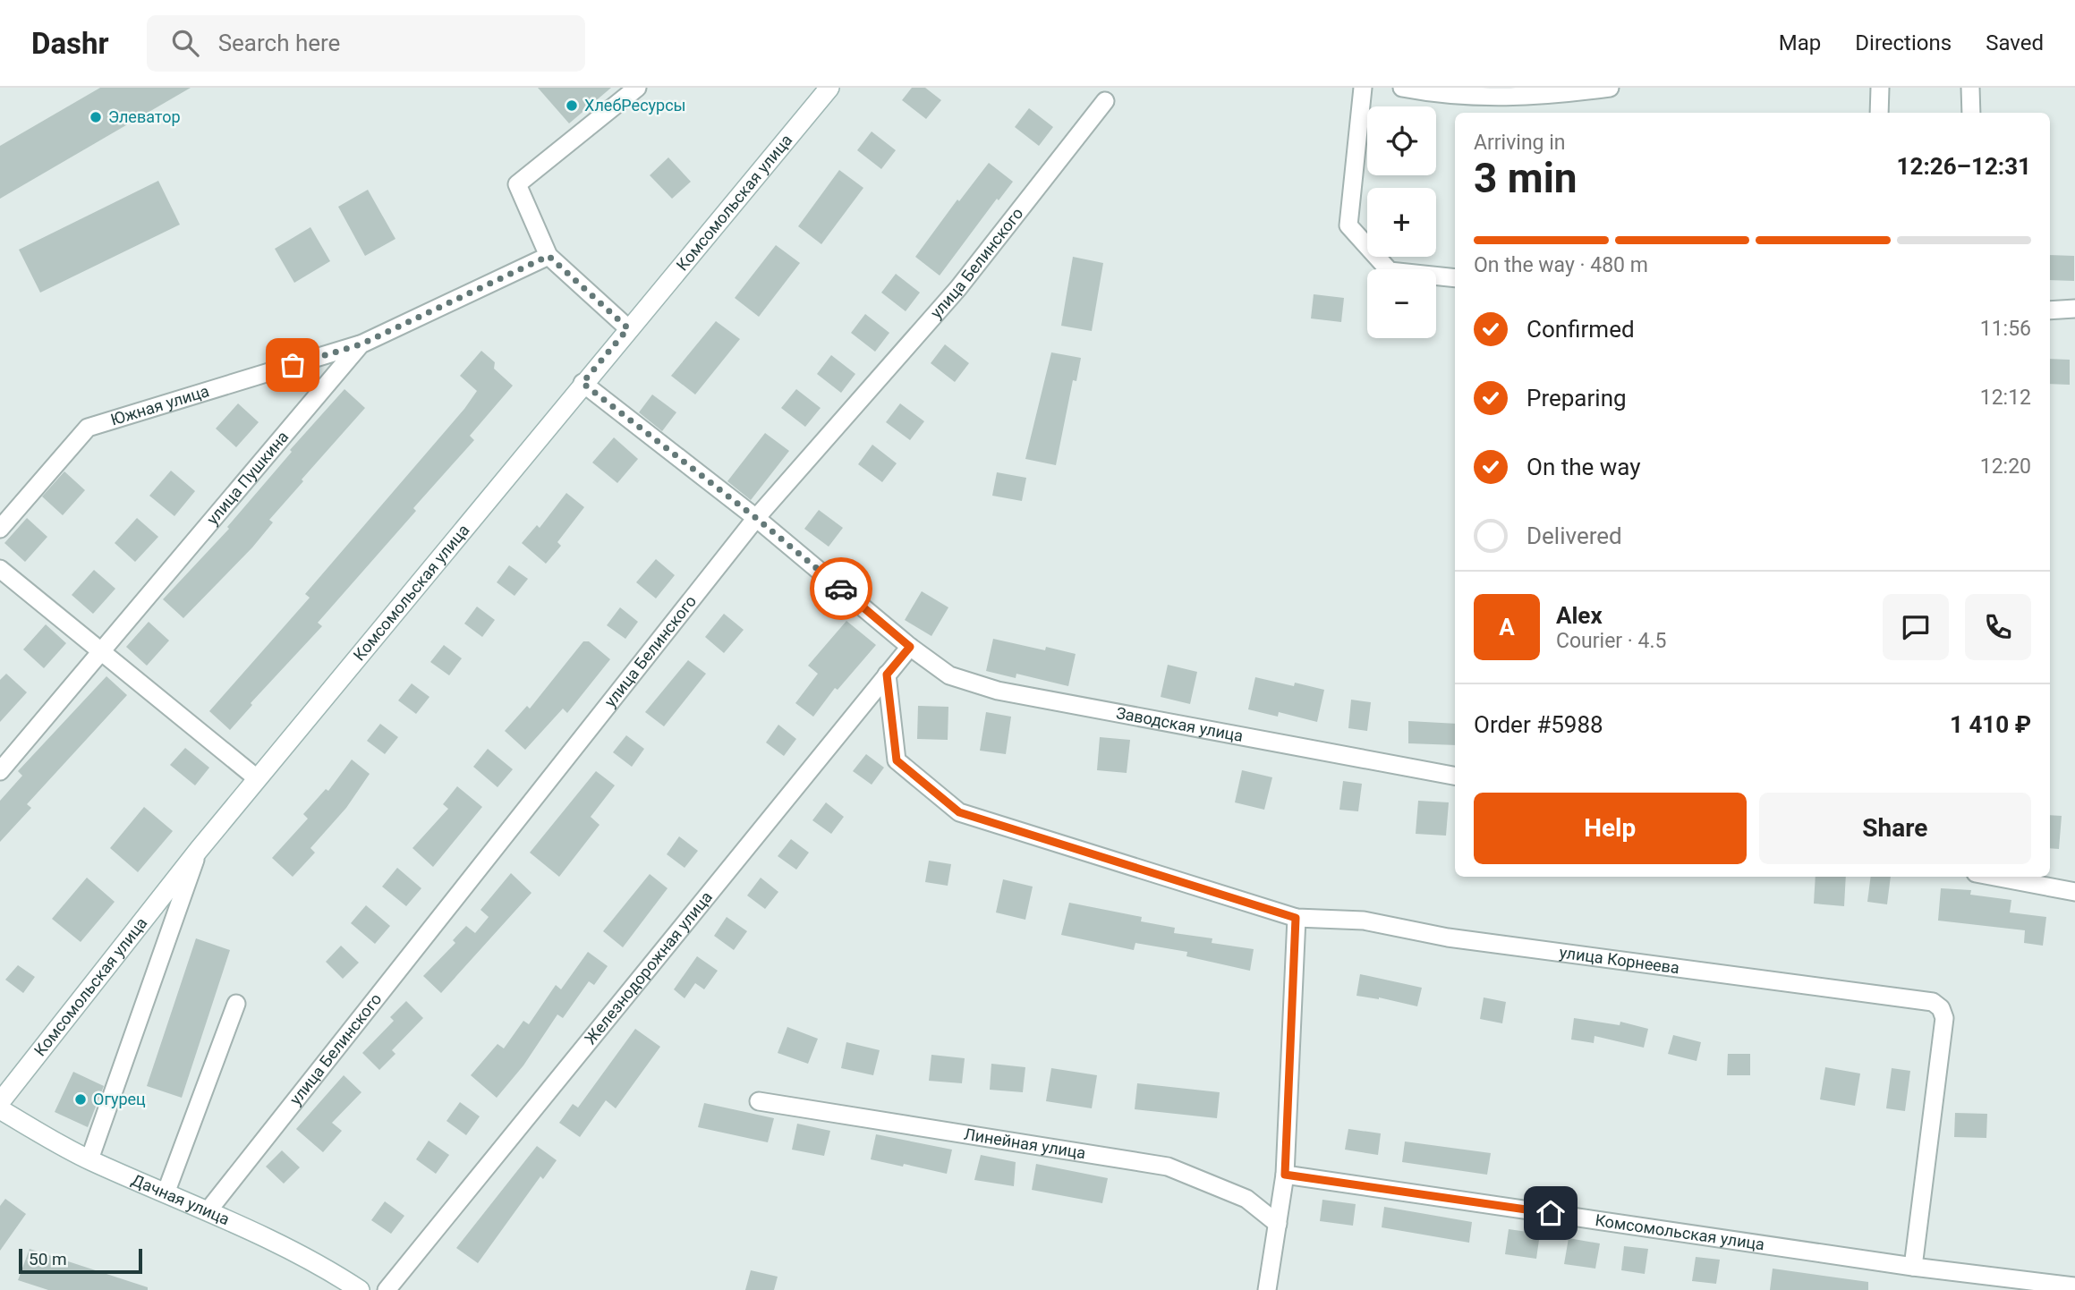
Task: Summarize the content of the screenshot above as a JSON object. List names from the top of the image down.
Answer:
{
  "streets": {
    "street": [
      "Комсомольская улица",
      "улица Белинского",
      "Южная улица",
      "улица Пушкина",
      "Заводская улица",
      "улица Корнеева",
      "Железнодорожная улица",
      "Линейная улица",
      "Дачная улица"
    ]
  },
  "crossings": [
    ["Комсомольская улица", "Заводская улица"],
    ["Комсомольская улица", "улица Корнеева"],
    ["улица Белинского", "Заводская улица"],
    ["улица Белинского", "Дачная улица"],
    ["Южная улица", "улица Пушкина"],
    ["Заводская улица", "Железнодорожная улица"],
    ["улица Корнеева", "Железнодорожная улица"]
  ],
  "places": ["ХлебРесурсы", "Элеватор", "Огурец"],
  "scale_bar": "50 m",
  "page": {
    "header": "Dashr",
    "search": "Search here",
    "nav": ["Map", "Directions", "Saved"],
    "map_buttons": ["+", "−"],
    "heading": ["3 min", "Arriving in", "12:26–12:31"],
    "panel": [
      "Alex",
      "Courier · 4.5",
      "Order #5988",
      "1 410 ₽"
    ],
    "bar": "On the way · 480 m",
    "list": [
      ["Confirmed", "11:56"],
      ["Preparing", "12:12"],
      ["On the way", "12:20"],
      "Delivered"
    ],
    "round": "A",
    "buttons": ["Help", "Share"],
    "scale": "50 m"
  }
}
